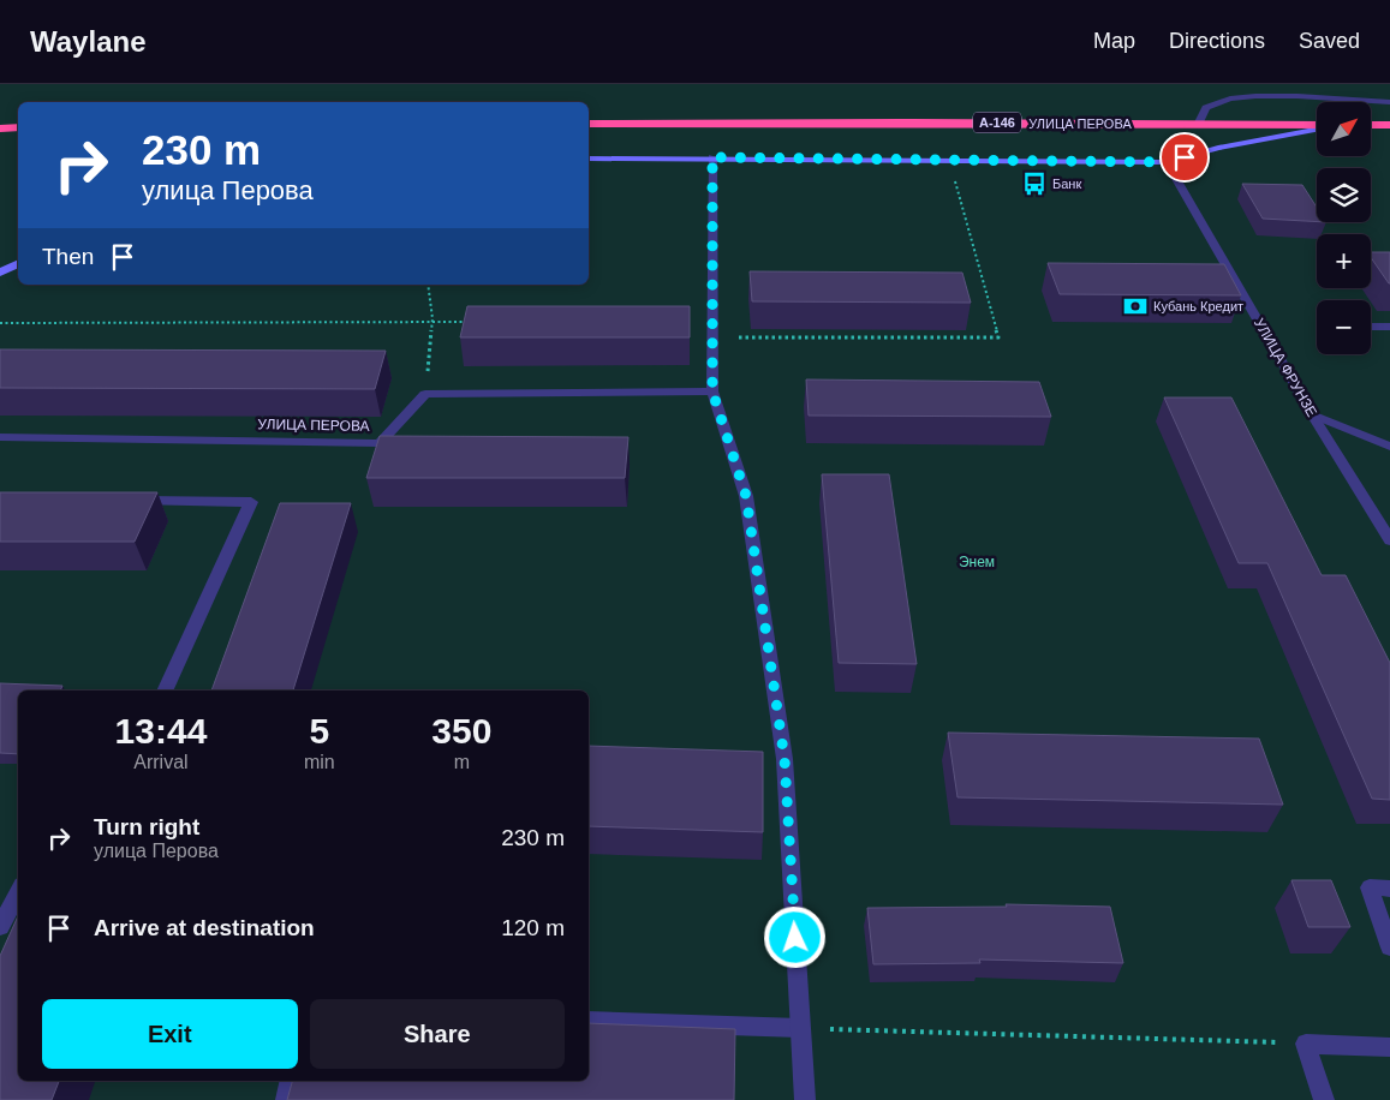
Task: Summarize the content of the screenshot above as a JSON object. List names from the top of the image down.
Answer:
{
  "streets": {
    "highway": ["А-146", "УЛИЦА ПЕРОВА"],
    "street": ["УЛИЦА ФРУНЗЕ"]
  },
  "crossings": [
    ["УЛИЦА ПЕРОВА", "УЛИЦА ФРУНЗЕ"]
  ],
  "parks": ["Энем"],
  "places": {
    "bus stop": ["Банк"],
    "bank": ["Кубань Кредит"]
  },
  "north": "top right",
  "page": {
    "header": "Waylane",
    "nav": ["Map", "Directions", "Saved"],
    "map_buttons": ["+", "−"],
    "turn": ["230 m", "улица Перова"],
    "then": "Then",
    "eta": [
      "13:44",
      "Arrival",
      "5",
      "min",
      "350",
      "m"
    ],
    "list": [
      {
        "name": "Turn right",
        "note": "улица Перова",
        "value": "230 m"
      },
      {
        "name": "Arrive at destination",
        "value": "120 m"
      }
    ],
    "buttons": ["Exit", "Share"]
  }
}
